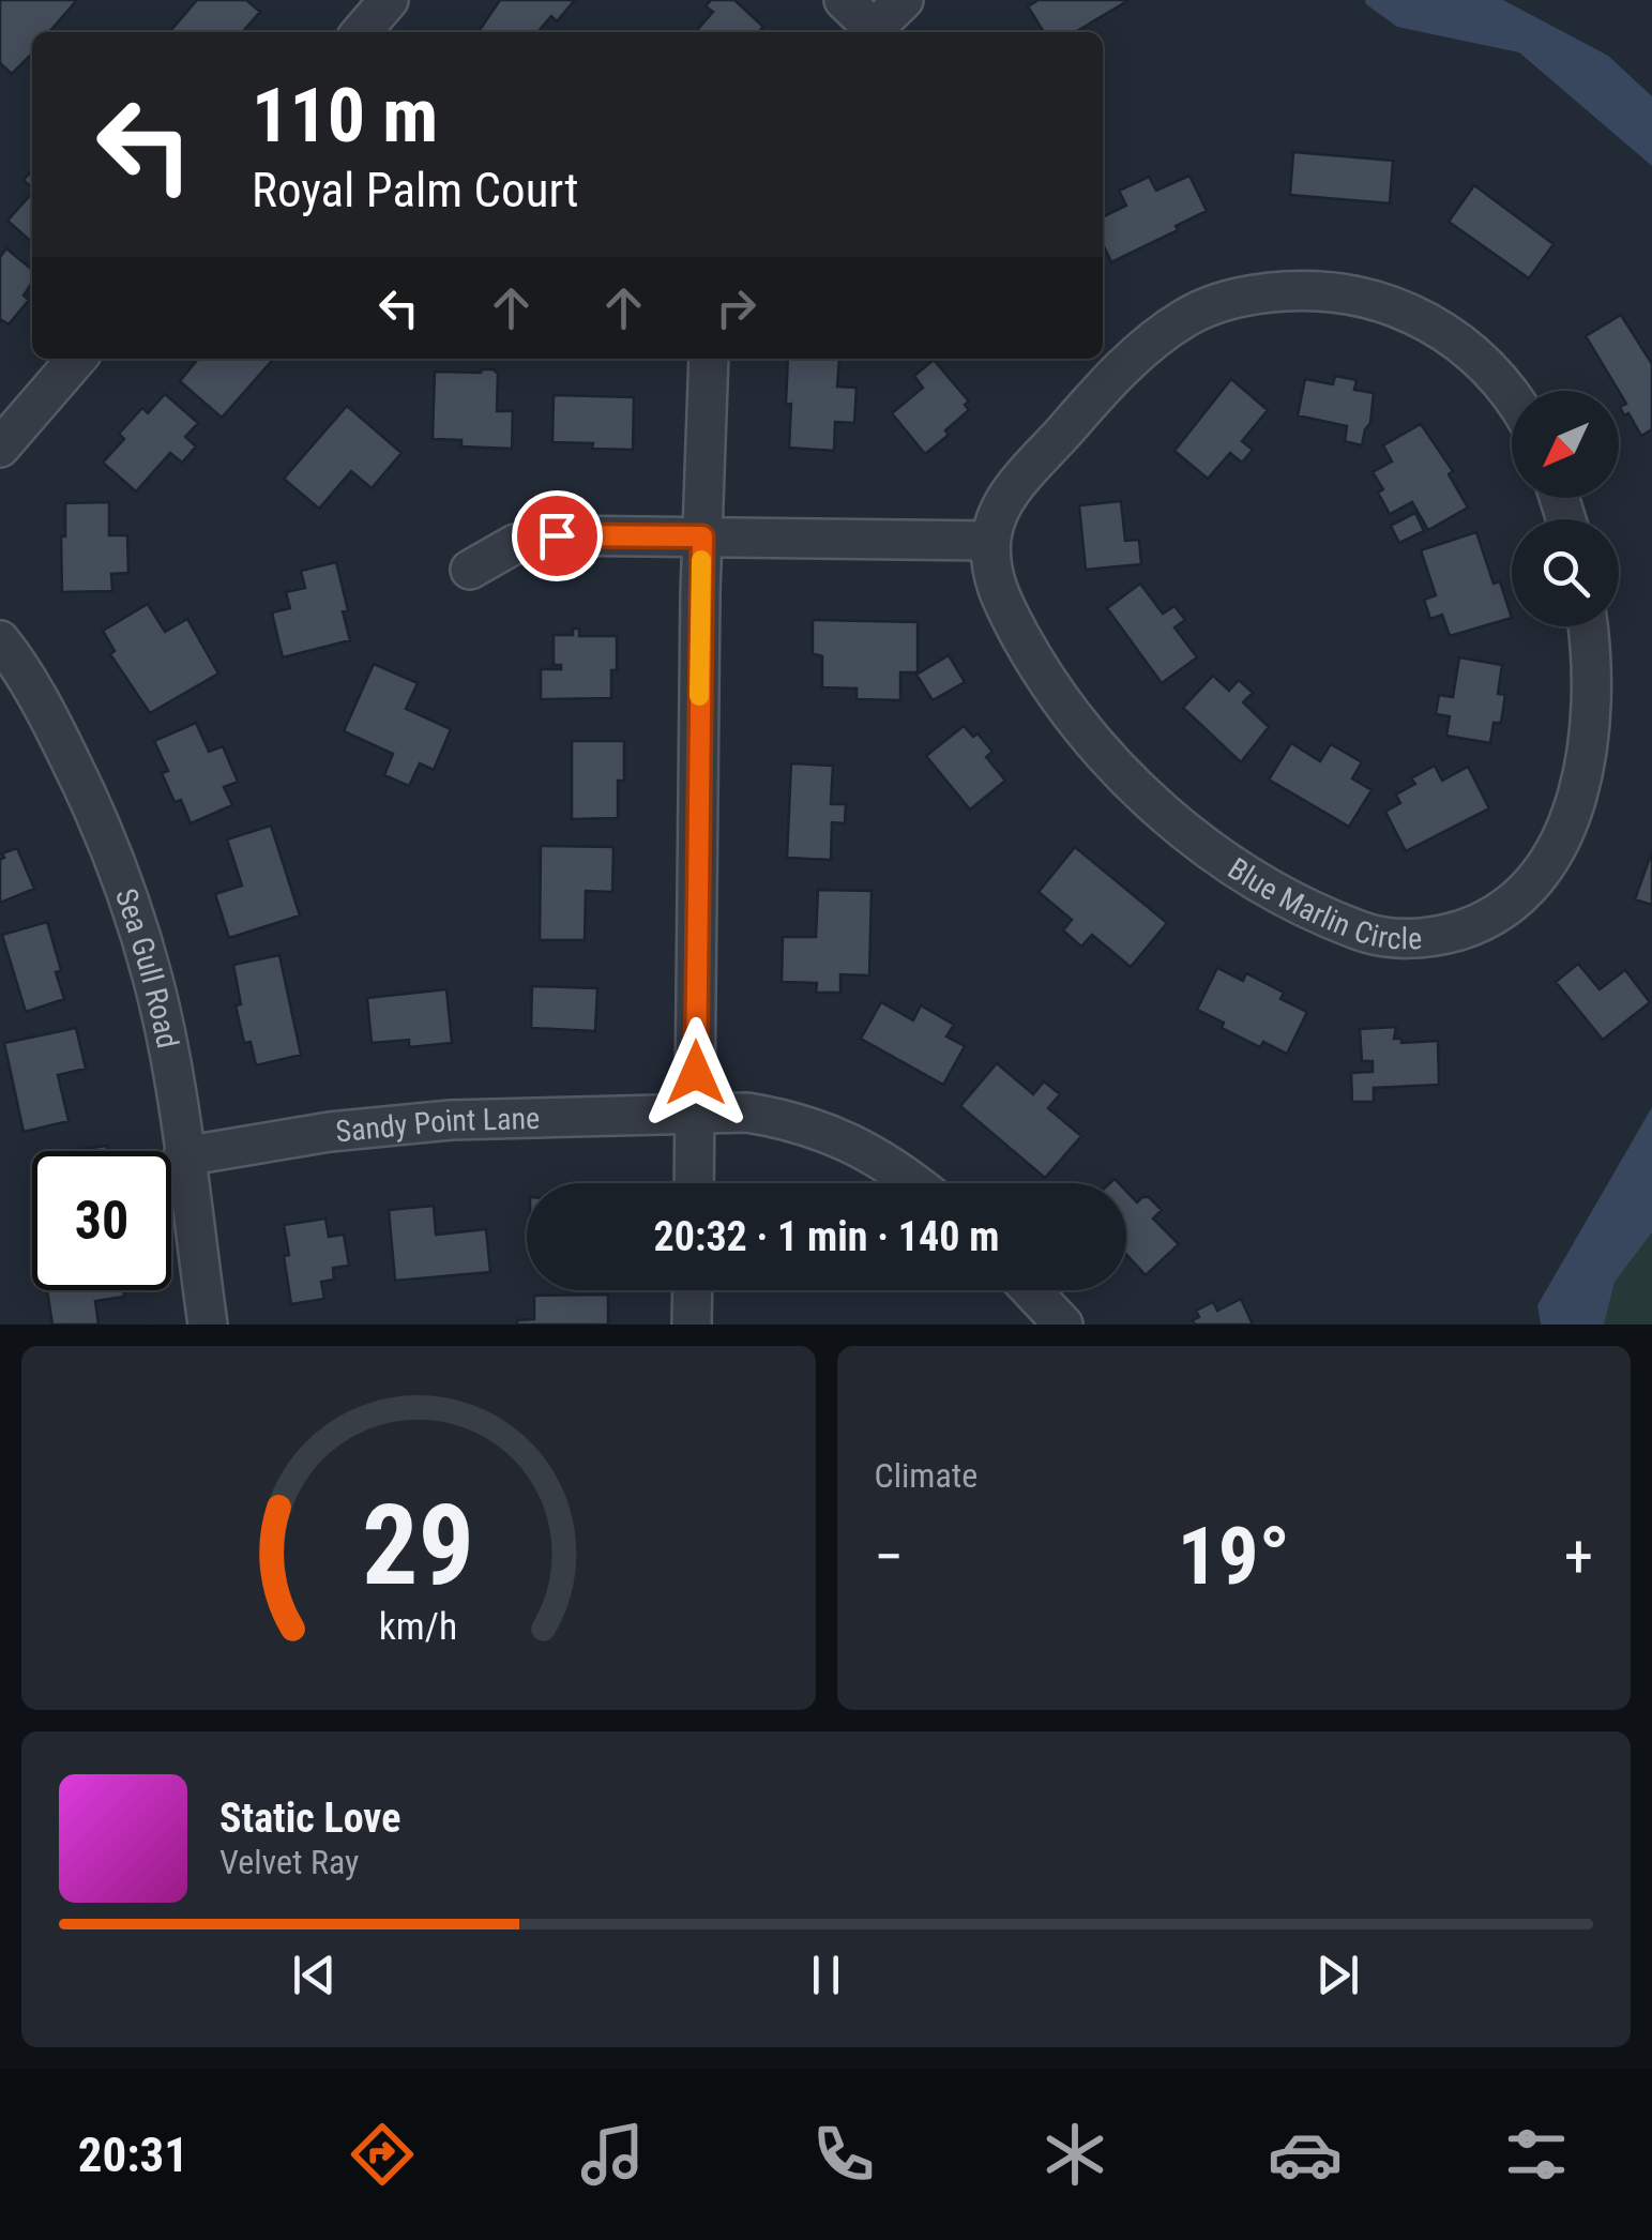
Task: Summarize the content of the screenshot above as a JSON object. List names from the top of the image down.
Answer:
{
  "streets": {
    "street": ["Blue Marlin Circle", "Sea Gull Road", "Sandy Point Lane"]
  },
  "crossings": [
    ["Sea Gull Road", "Sandy Point Lane"]
  ],
  "north": "bottom left",
  "page": {
    "turn": ["110 m", "Royal Palm Court"],
    "limit": "30",
    "trip": "20:32 · 1 min · 140 m",
    "tile": "Climate",
    "heat": ["−", "19°", "+"],
    "song": ["Static Love", "Velvet Ray"],
    "tabs": "20:31",
    "gauge": ["29", "km/h"]
  }
}
